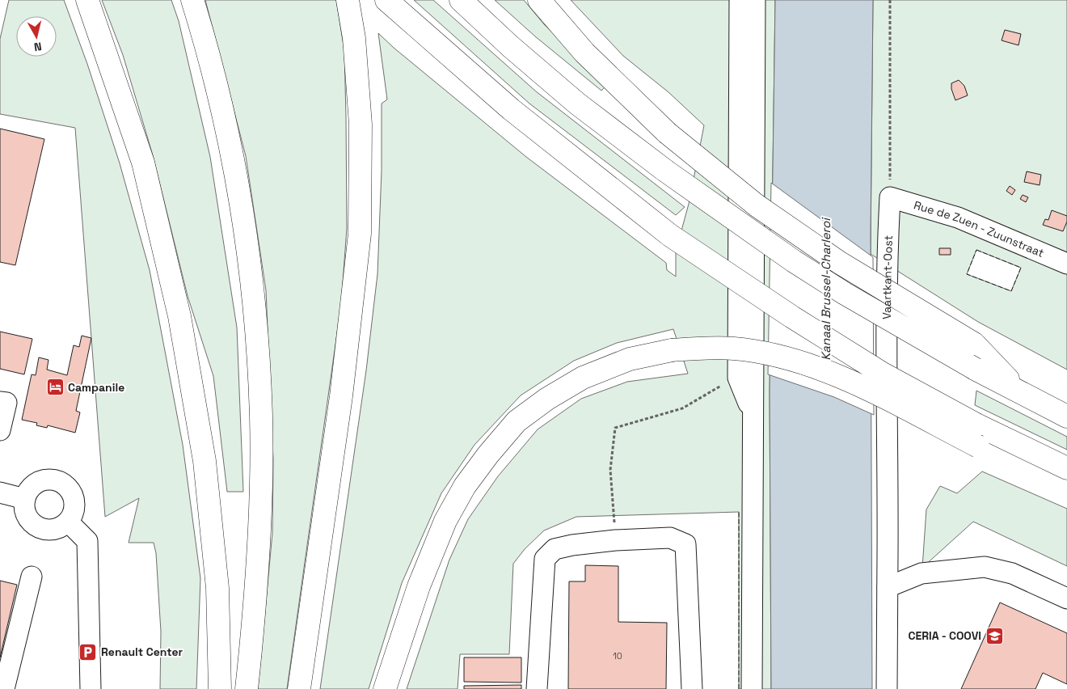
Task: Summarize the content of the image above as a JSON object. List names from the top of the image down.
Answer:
{
  "streets": {
    "street": ["Rue de Zuen - Zuunstraat", "Vaartkant-Oost"]
  },
  "crossings": [
    ["Rue de Zuen - Zuunstraat", "Vaartkant-Oost"]
  ],
  "water": ["Kanaal Brussel-Charleroi"],
  "places": {
    "hotel": ["Campanile"],
    "school or university": ["CERIA - COOVI"],
    "parking": ["Renault Center"]
  },
  "house_numbers": ["10"],
  "north": "bottom"
}
